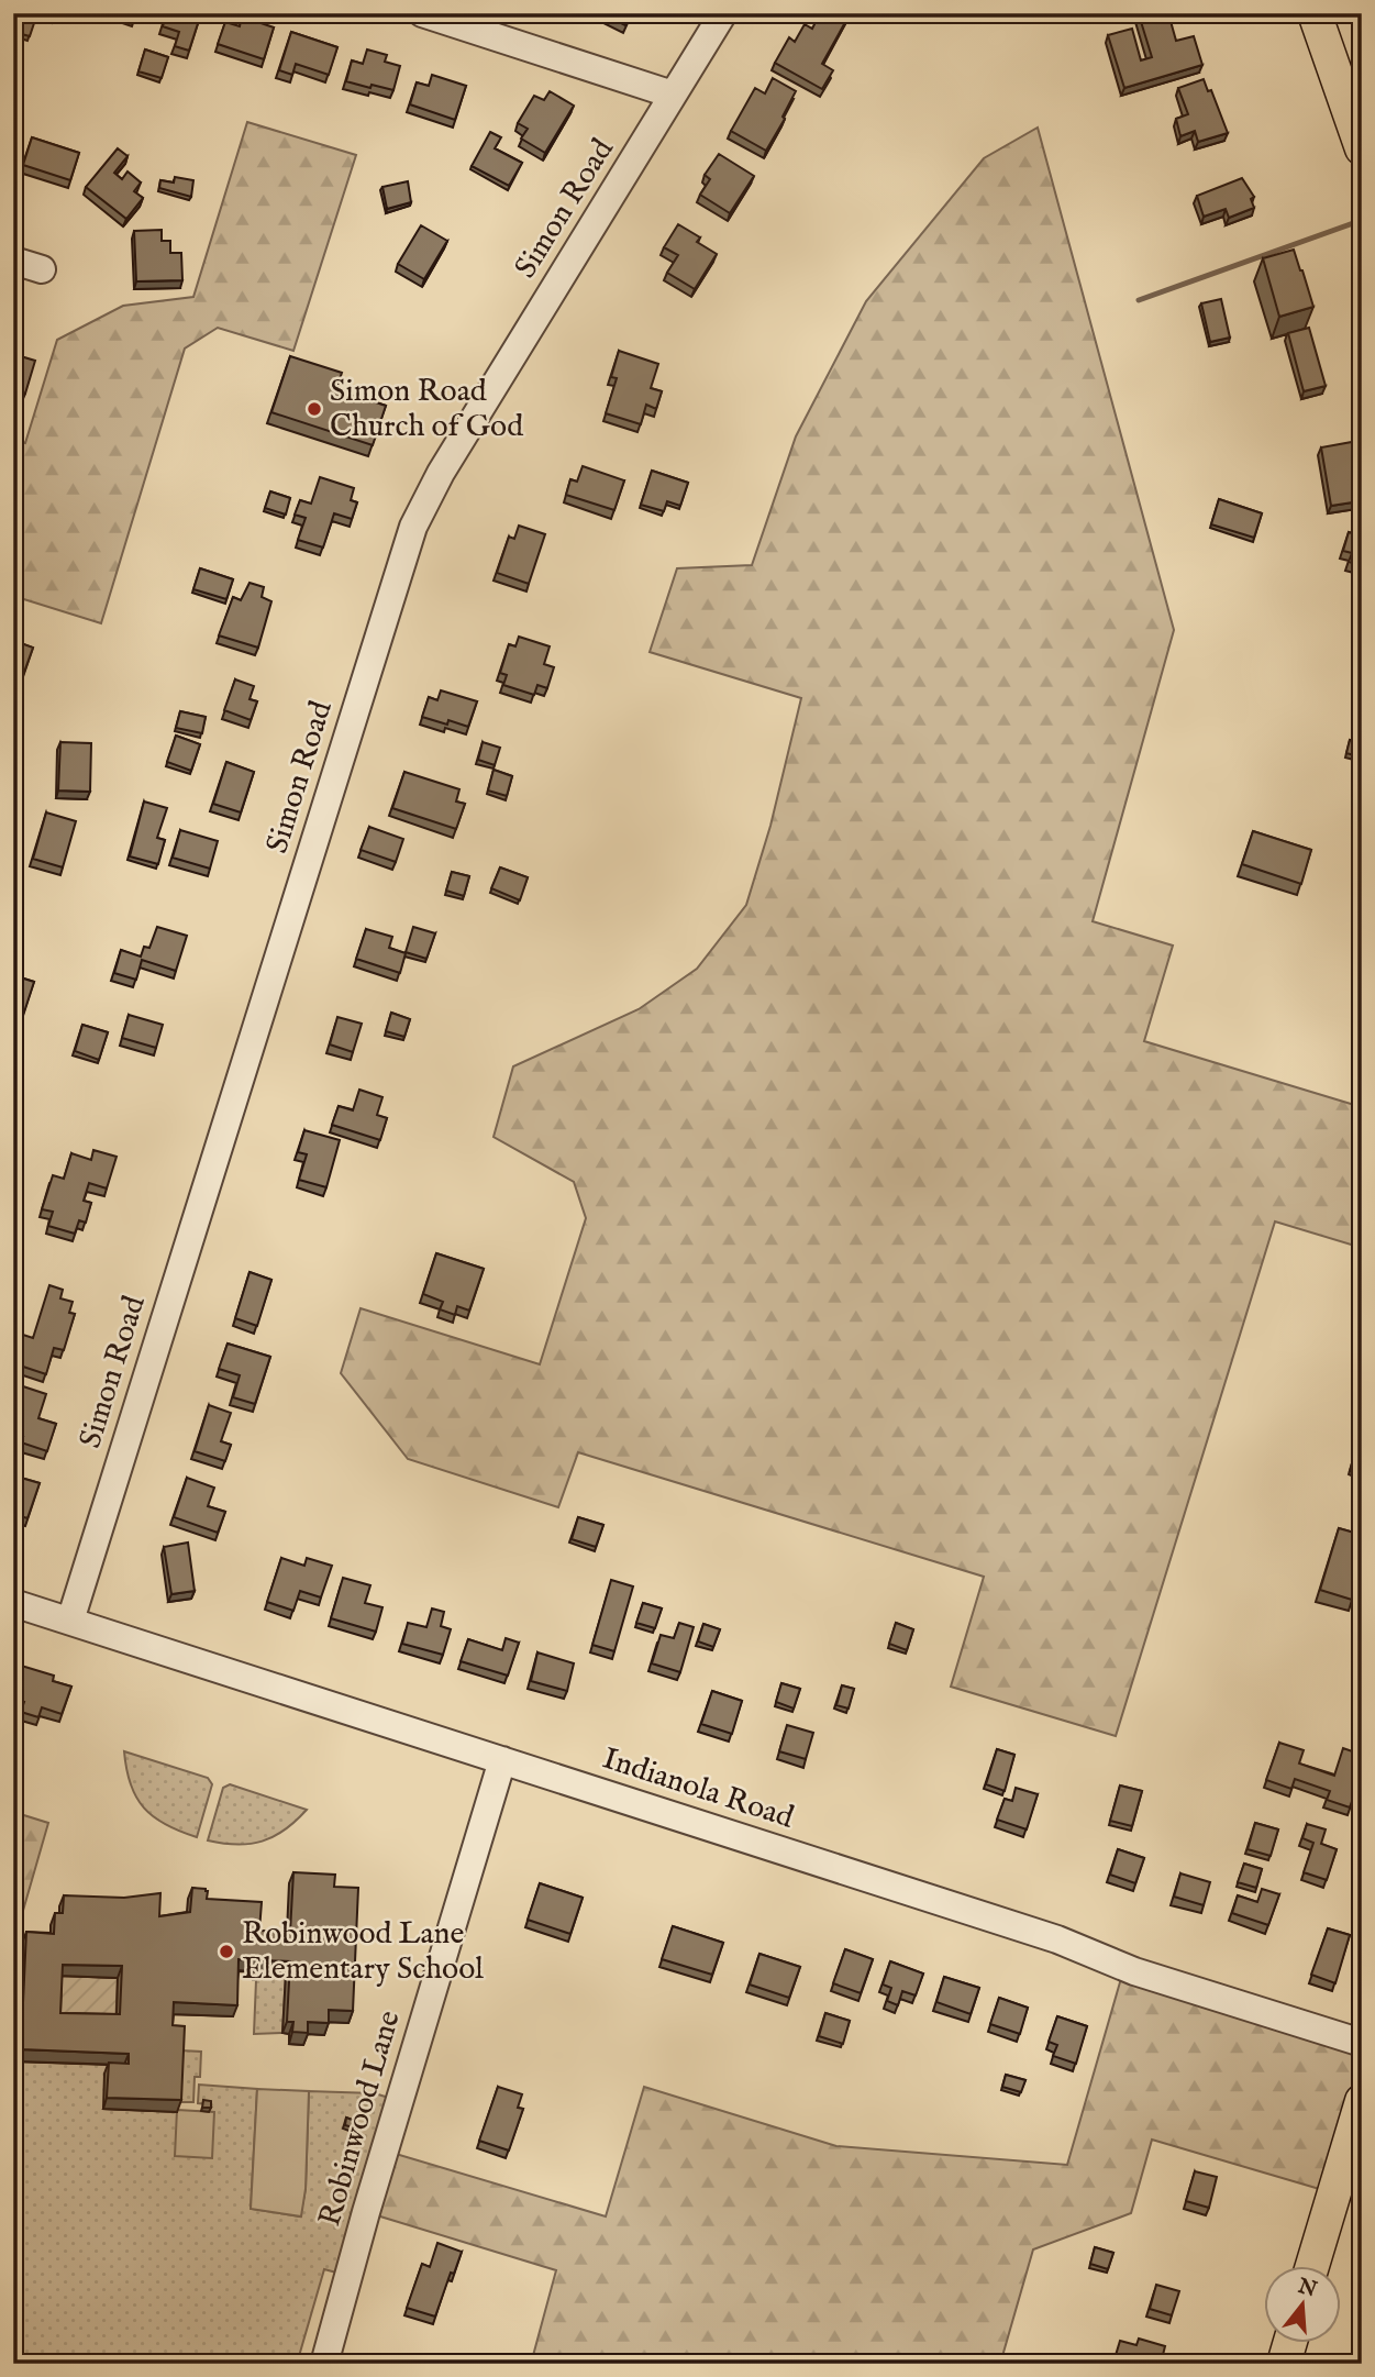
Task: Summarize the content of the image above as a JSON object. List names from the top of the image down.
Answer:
{
  "streets": {
    "street": ["Simon Road", "Indianola Road", "Robinwood Lane"]
  },
  "crossings": [
    ["Simon Road", "Indianola Road"],
    ["Indianola Road", "Robinwood Lane"]
  ],
  "places": ["Simon Road Church of God", "Robinwood Lane Elementary School"],
  "north": "top"
}
